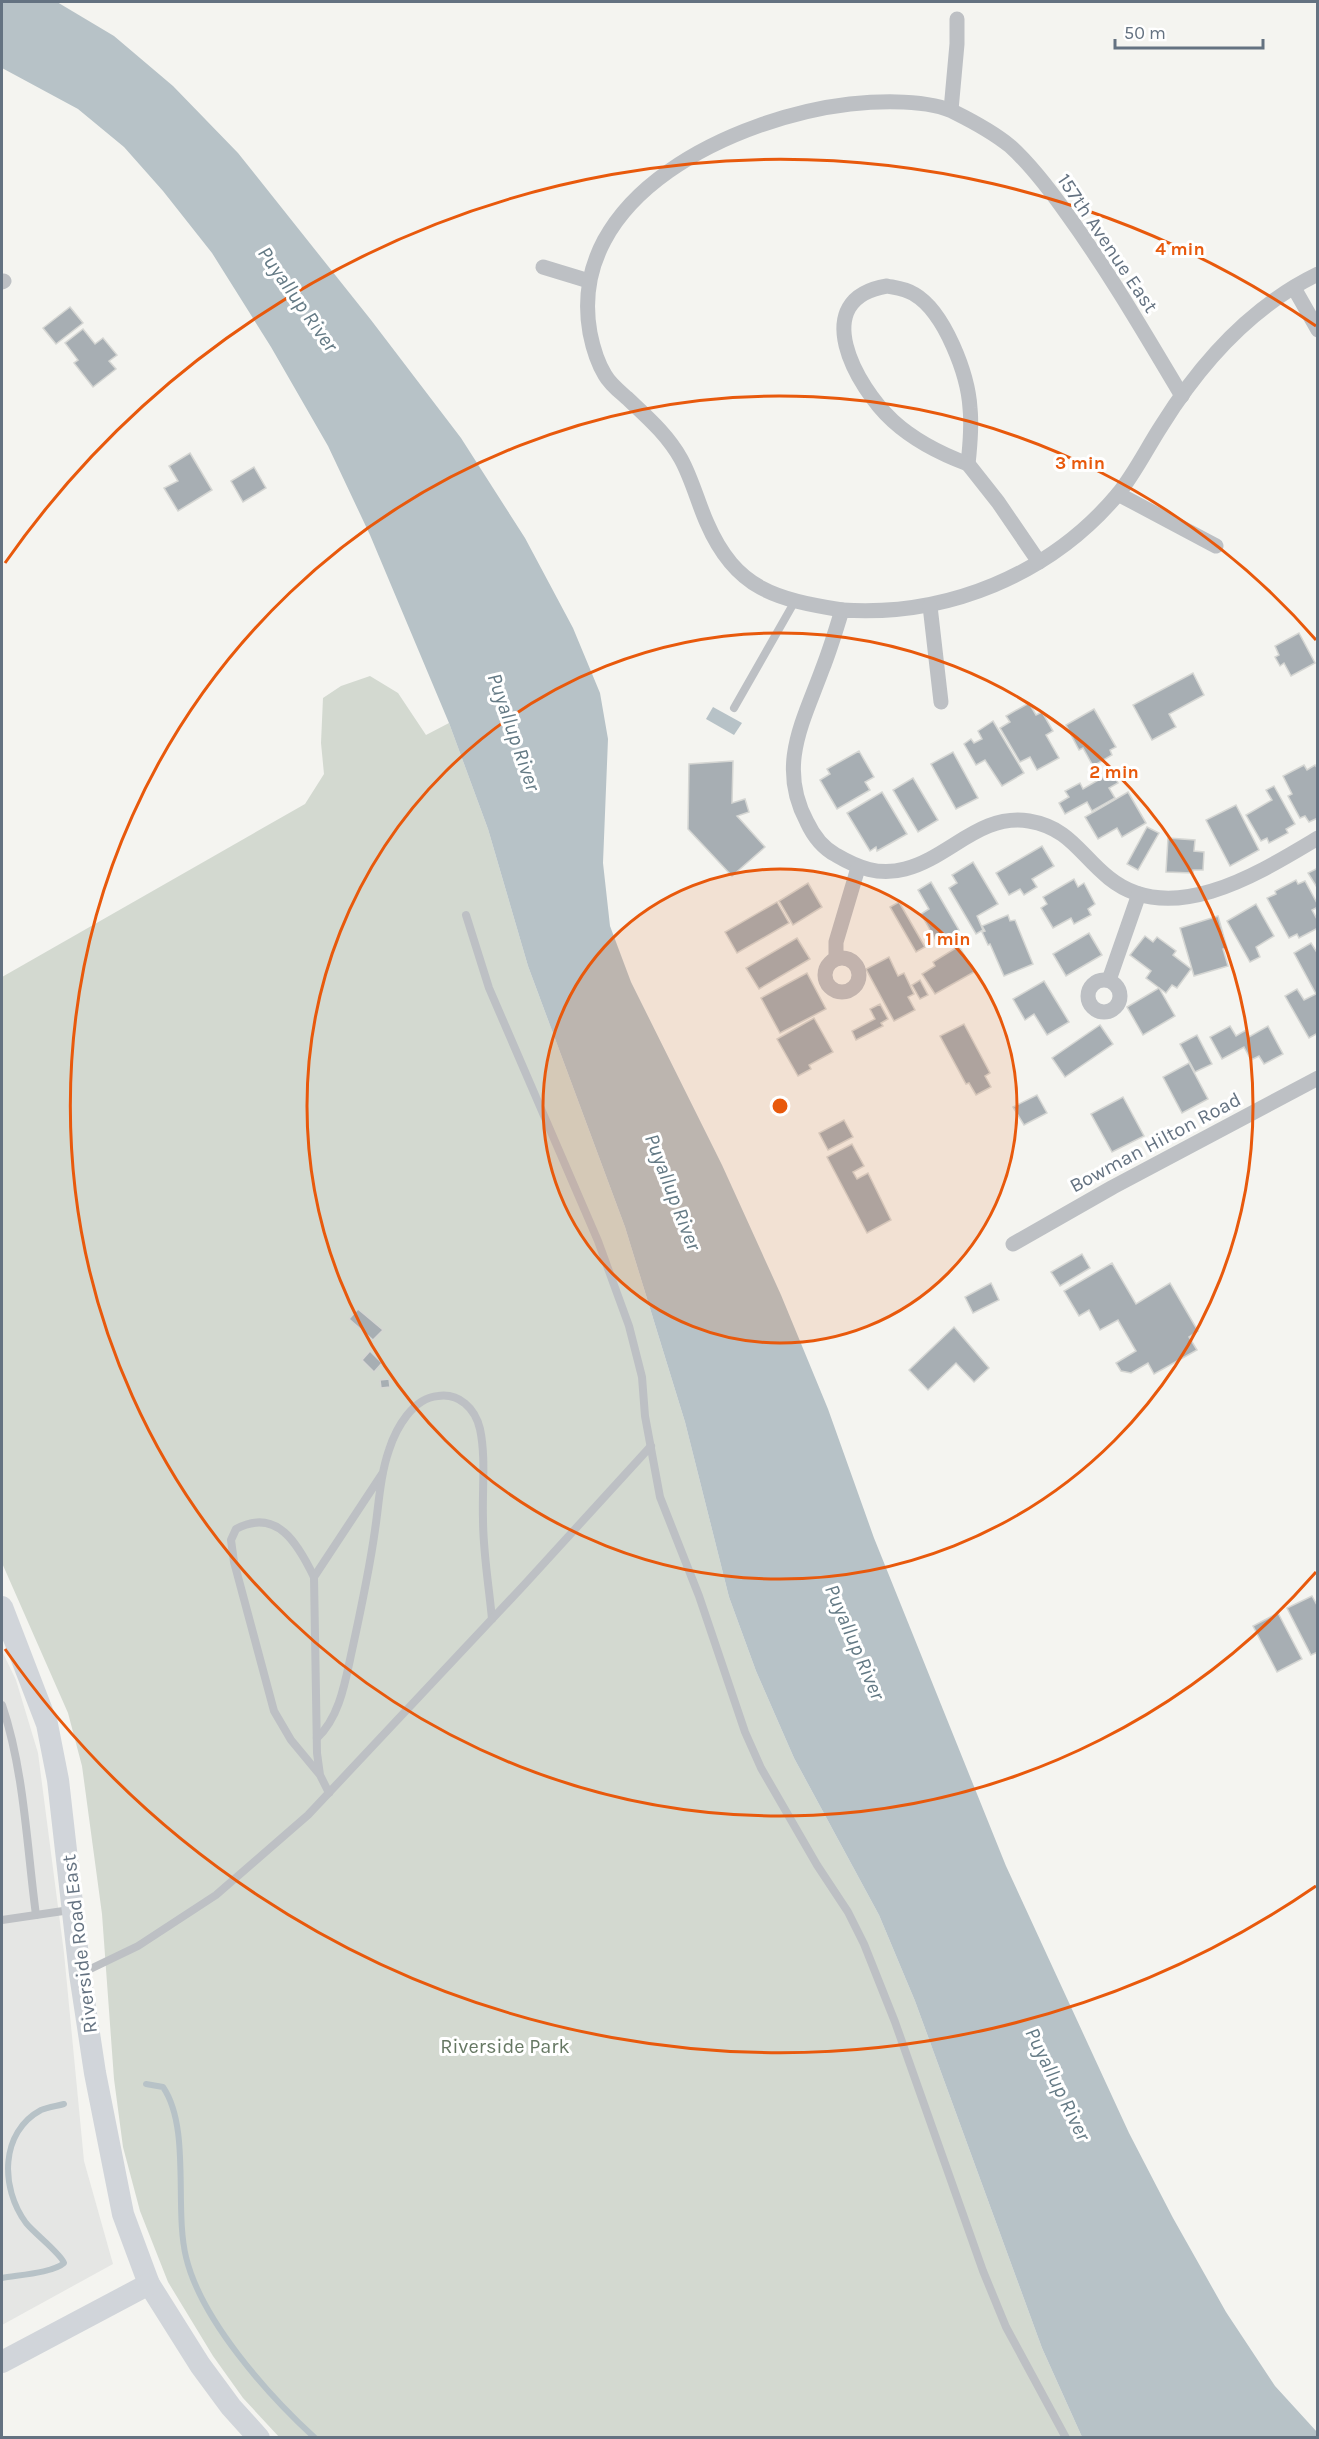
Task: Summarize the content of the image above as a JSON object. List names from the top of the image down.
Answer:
{
  "streets": {
    "street": ["157th Avenue East", "Bowman Hilton Road", "Riverside Road East"]
  },
  "water": ["Puyallup River"],
  "parks": ["Riverside Park"],
  "scale_bar": "50 m",
  "rings": [
    "4 min",
    "3 min",
    "2 min",
    "1 min"
  ]
}
